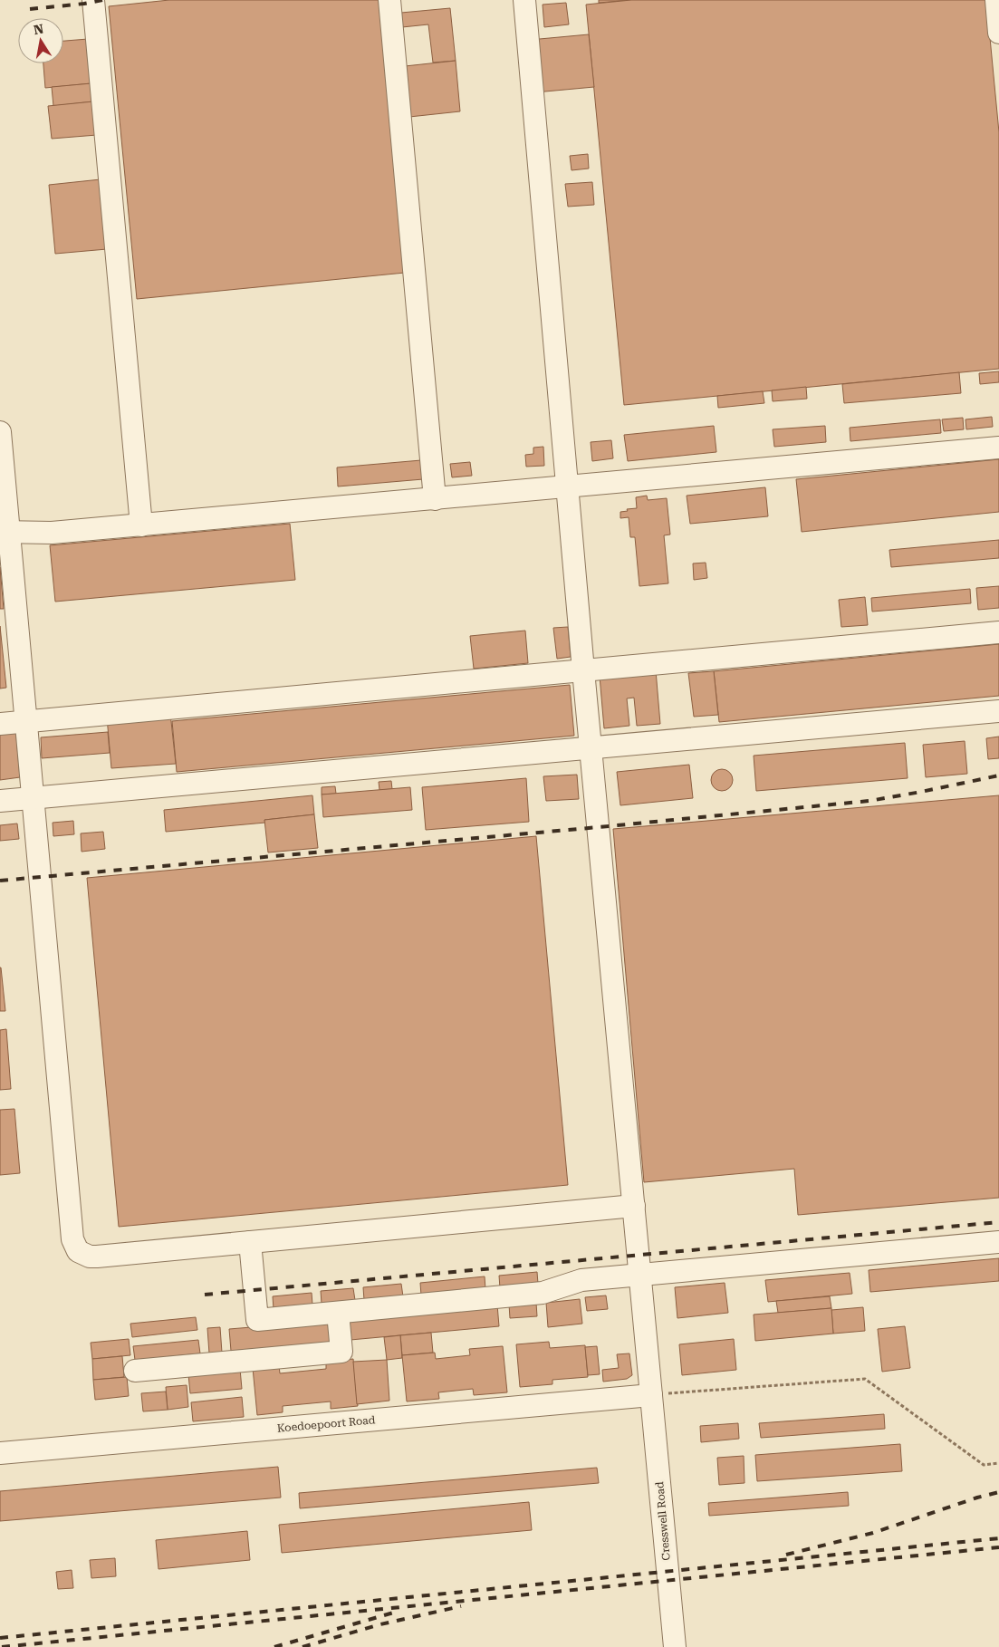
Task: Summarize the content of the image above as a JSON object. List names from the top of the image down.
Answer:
{
  "streets": {
    "street": ["Koedoepoort Road", "Cresswell Road"]
  },
  "crossings": [
    ["Koedoepoort Road", "Cresswell Road"]
  ],
  "north": "top"
}
